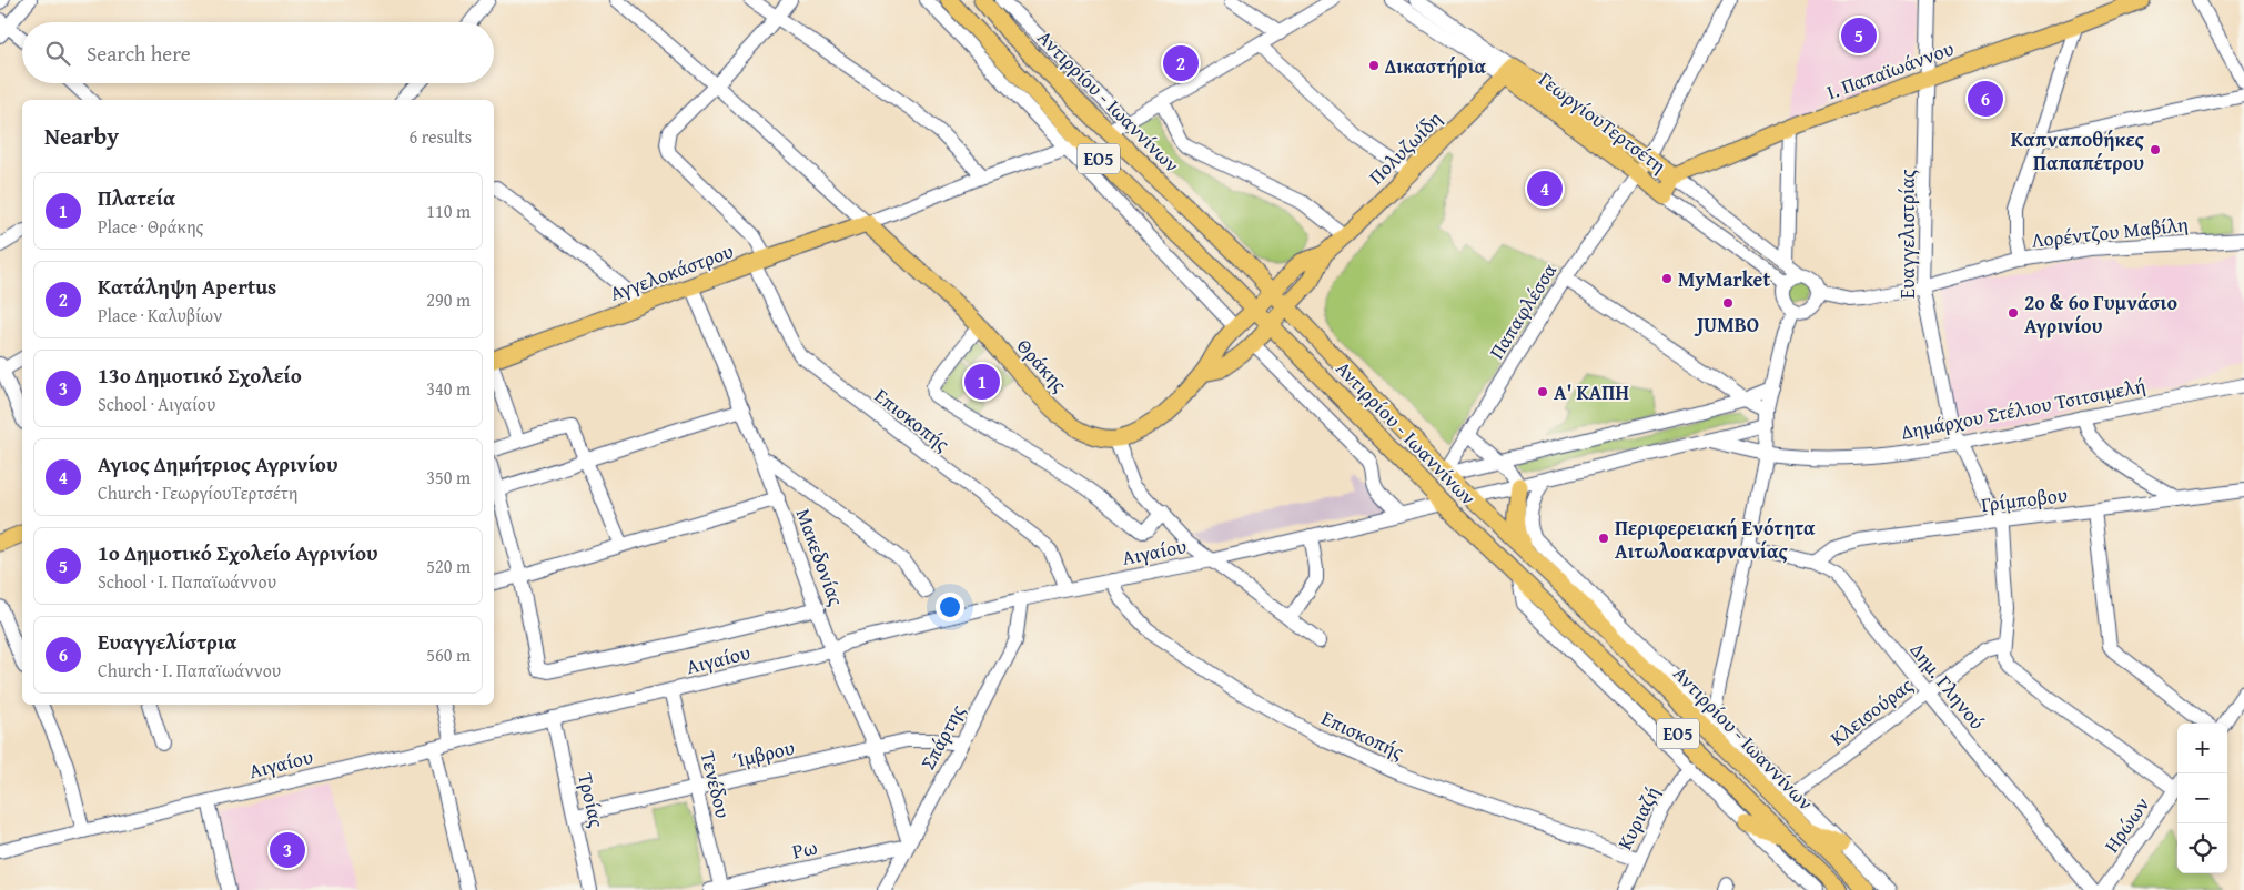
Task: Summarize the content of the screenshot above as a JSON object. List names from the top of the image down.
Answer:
{
  "streets": {
    "main road": [
      "Ι. Παπαϊωάννου",
      "Αντιρρίου - Ιωαννίνων",
      "ΓεωργίουΤερτσέτη",
      "Πολυζωίδη",
      "ΕΟ5",
      "Αγγελοκάστρου",
      "Θράκης"
    ],
    "street": [
      "Λορέντζου Μαβίλη",
      "Ευαγγελιστρίας",
      "Παπαφλέσσα",
      "Δημάρχου Στέλιου Τσιτσιμελή",
      "Επισκοπής",
      "Γρίμποβου",
      "Αιγαίου",
      "Μακεδονίας",
      "Δημ. Γληνού",
      "Κλεισούρας",
      "Σπάρτης",
      "Ίμβρου",
      "Τενέδου",
      "Τροίας",
      "Κυριαζή",
      "Ηρώων",
      "Ρω"
    ]
  },
  "crossings": [
    ["Ι. Παπαϊωάννου", "ΓεωργίουΤερτσέτη"],
    ["Ι. Παπαϊωάννου", "Ευαγγελιστρίας"],
    ["Αντιρρίου - Ιωαννίνων", "Παπαφλέσσα"],
    ["Αντιρρίου - Ιωαννίνων", "Θράκης"],
    ["Αντιρρίου - Ιωαννίνων", "Δημάρχου Στέλιου Τσιτσιμελή"],
    ["Αντιρρίου - Ιωαννίνων", "Αιγαίου"],
    ["ΓεωργίουΤερτσέτη", "Πολυζωίδη"],
    ["ΓεωργίουΤερτσέτη", "Λορέντζου Μαβίλη"],
    ["ΓεωργίουΤερτσέτη", "Παπαφλέσσα"],
    ["Πολυζωίδη", "Θράκης"],
    ["Λορέντζου Μαβίλη", "Ευαγγελιστρίας"],
    ["Ευαγγελιστρίας", "Δημάρχου Στέλιου Τσιτσιμελή"],
    ["Ευαγγελιστρίας", "Γρίμποβου"],
    ["Αγγελοκάστρου", "Θράκης"],
    ["Αγγελοκάστρου", "Επισκοπής"],
    ["Αγγελοκάστρου", "Μακεδονίας"],
    ["Επισκοπής", "Αιγαίου"],
    ["Επισκοπής", "Κυριαζή"],
    ["Γρίμποβου", "Δημ. Γληνού"],
    ["Αιγαίου", "Μακεδονίας"],
    ["Αιγαίου", "Σπάρτης"],
    ["Αιγαίου", "Τενέδου"],
    ["Αιγαίου", "Τροίας"],
    ["Μακεδονίας", "Σπάρτης"],
    ["Μακεδονίας", "Ίμβρου"],
    ["Μακεδονίας", "Ρω"],
    ["Δημ. Γληνού", "Κλεισούρας"],
    ["Σπάρτης", "Ίμβρου"],
    ["Σπάρτης", "Ρω"],
    ["Ίμβρου", "Τενέδου"],
    ["Ίμβρου", "Τροίας"],
    ["Τενέδου", "Ρω"]
  ],
  "places": [
    "Δικαστήρια",
    "Καπναποθήκες Παπαπέτρου",
    "MyMarket",
    "JUMBO",
    "2ο & 6ο Γυμνάσιο Αγρινίου",
    "Α' ΚΑΠΗ",
    "Περιφερειακή Ενότητα Αιτωλοακαρνανίας"
  ],
  "page": {
    "pins": [
      "5",
      "2",
      "6",
      "4",
      "1",
      "3"
    ],
    "search": "Search here",
    "heading": ["Nearby", "6 results"],
    "list": [
      {
        "mark": "1",
        "name": "Πλατεία",
        "note": "Place · Θράκης",
        "value": "110 m"
      },
      {
        "mark": "2",
        "name": "Κατάληψη Apertus",
        "note": "Place · Καλυβίων",
        "value": "290 m"
      },
      {
        "mark": "3",
        "name": "13ο Δημοτικό Σχολείο",
        "note": "School · Αιγαίου",
        "value": "340 m"
      },
      {
        "mark": "4",
        "name": "Αγιος Δημήτριος Αγρινίου",
        "note": "Church · ΓεωργίουΤερτσέτη",
        "value": "350 m"
      },
      {
        "mark": "5",
        "name": "1ο Δημοτικό Σχολείο Αγρινίου",
        "note": "School · Ι. Παπαϊωάννου",
        "value": "520 m"
      },
      {
        "mark": "6",
        "name": "Ευαγγελίστρια",
        "note": "Church · Ι. Παπαϊωάννου",
        "value": "560 m"
      }
    ],
    "map_buttons": ["+", "−"]
  }
}
